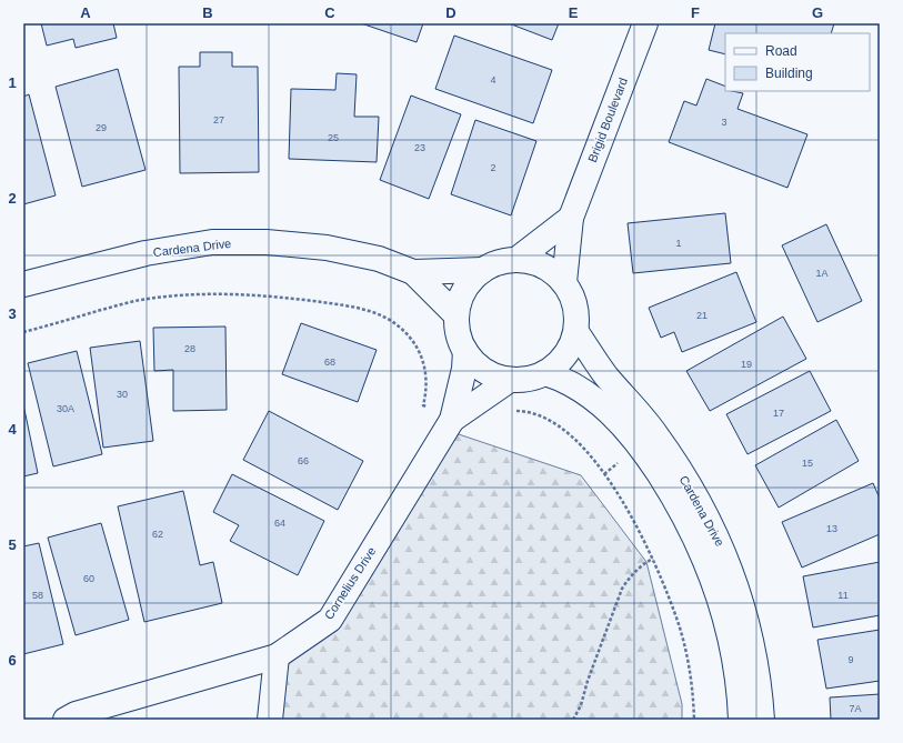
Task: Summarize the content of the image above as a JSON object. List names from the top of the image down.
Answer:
{
  "streets": {
    "street": ["Brigid Boulevard", "Cardena Drive", "Cornelius Drive"]
  },
  "crossings": [
    ["Brigid Boulevard", "Cardena Drive"],
    ["Brigid Boulevard", "Cornelius Drive"],
    ["Cardena Drive", "Cornelius Drive"]
  ],
  "house_numbers": [
    "4",
    "27",
    "3",
    "29",
    "25",
    "23",
    "2",
    "1",
    "1A",
    "21",
    "28",
    "68",
    "19",
    "30",
    "30A",
    "17",
    "66",
    "15",
    "64",
    "13",
    "62",
    "60",
    "58",
    "11",
    "9",
    "7A"
  ],
  "legend": ["Road", "Building"],
  "grid": {
    "columns": [
      "A",
      "B",
      "C",
      "D",
      "E",
      "F",
      "G"
    ],
    "rows": [
      "1",
      "2",
      "3",
      "4",
      "5",
      "6"
    ]
  }
}
